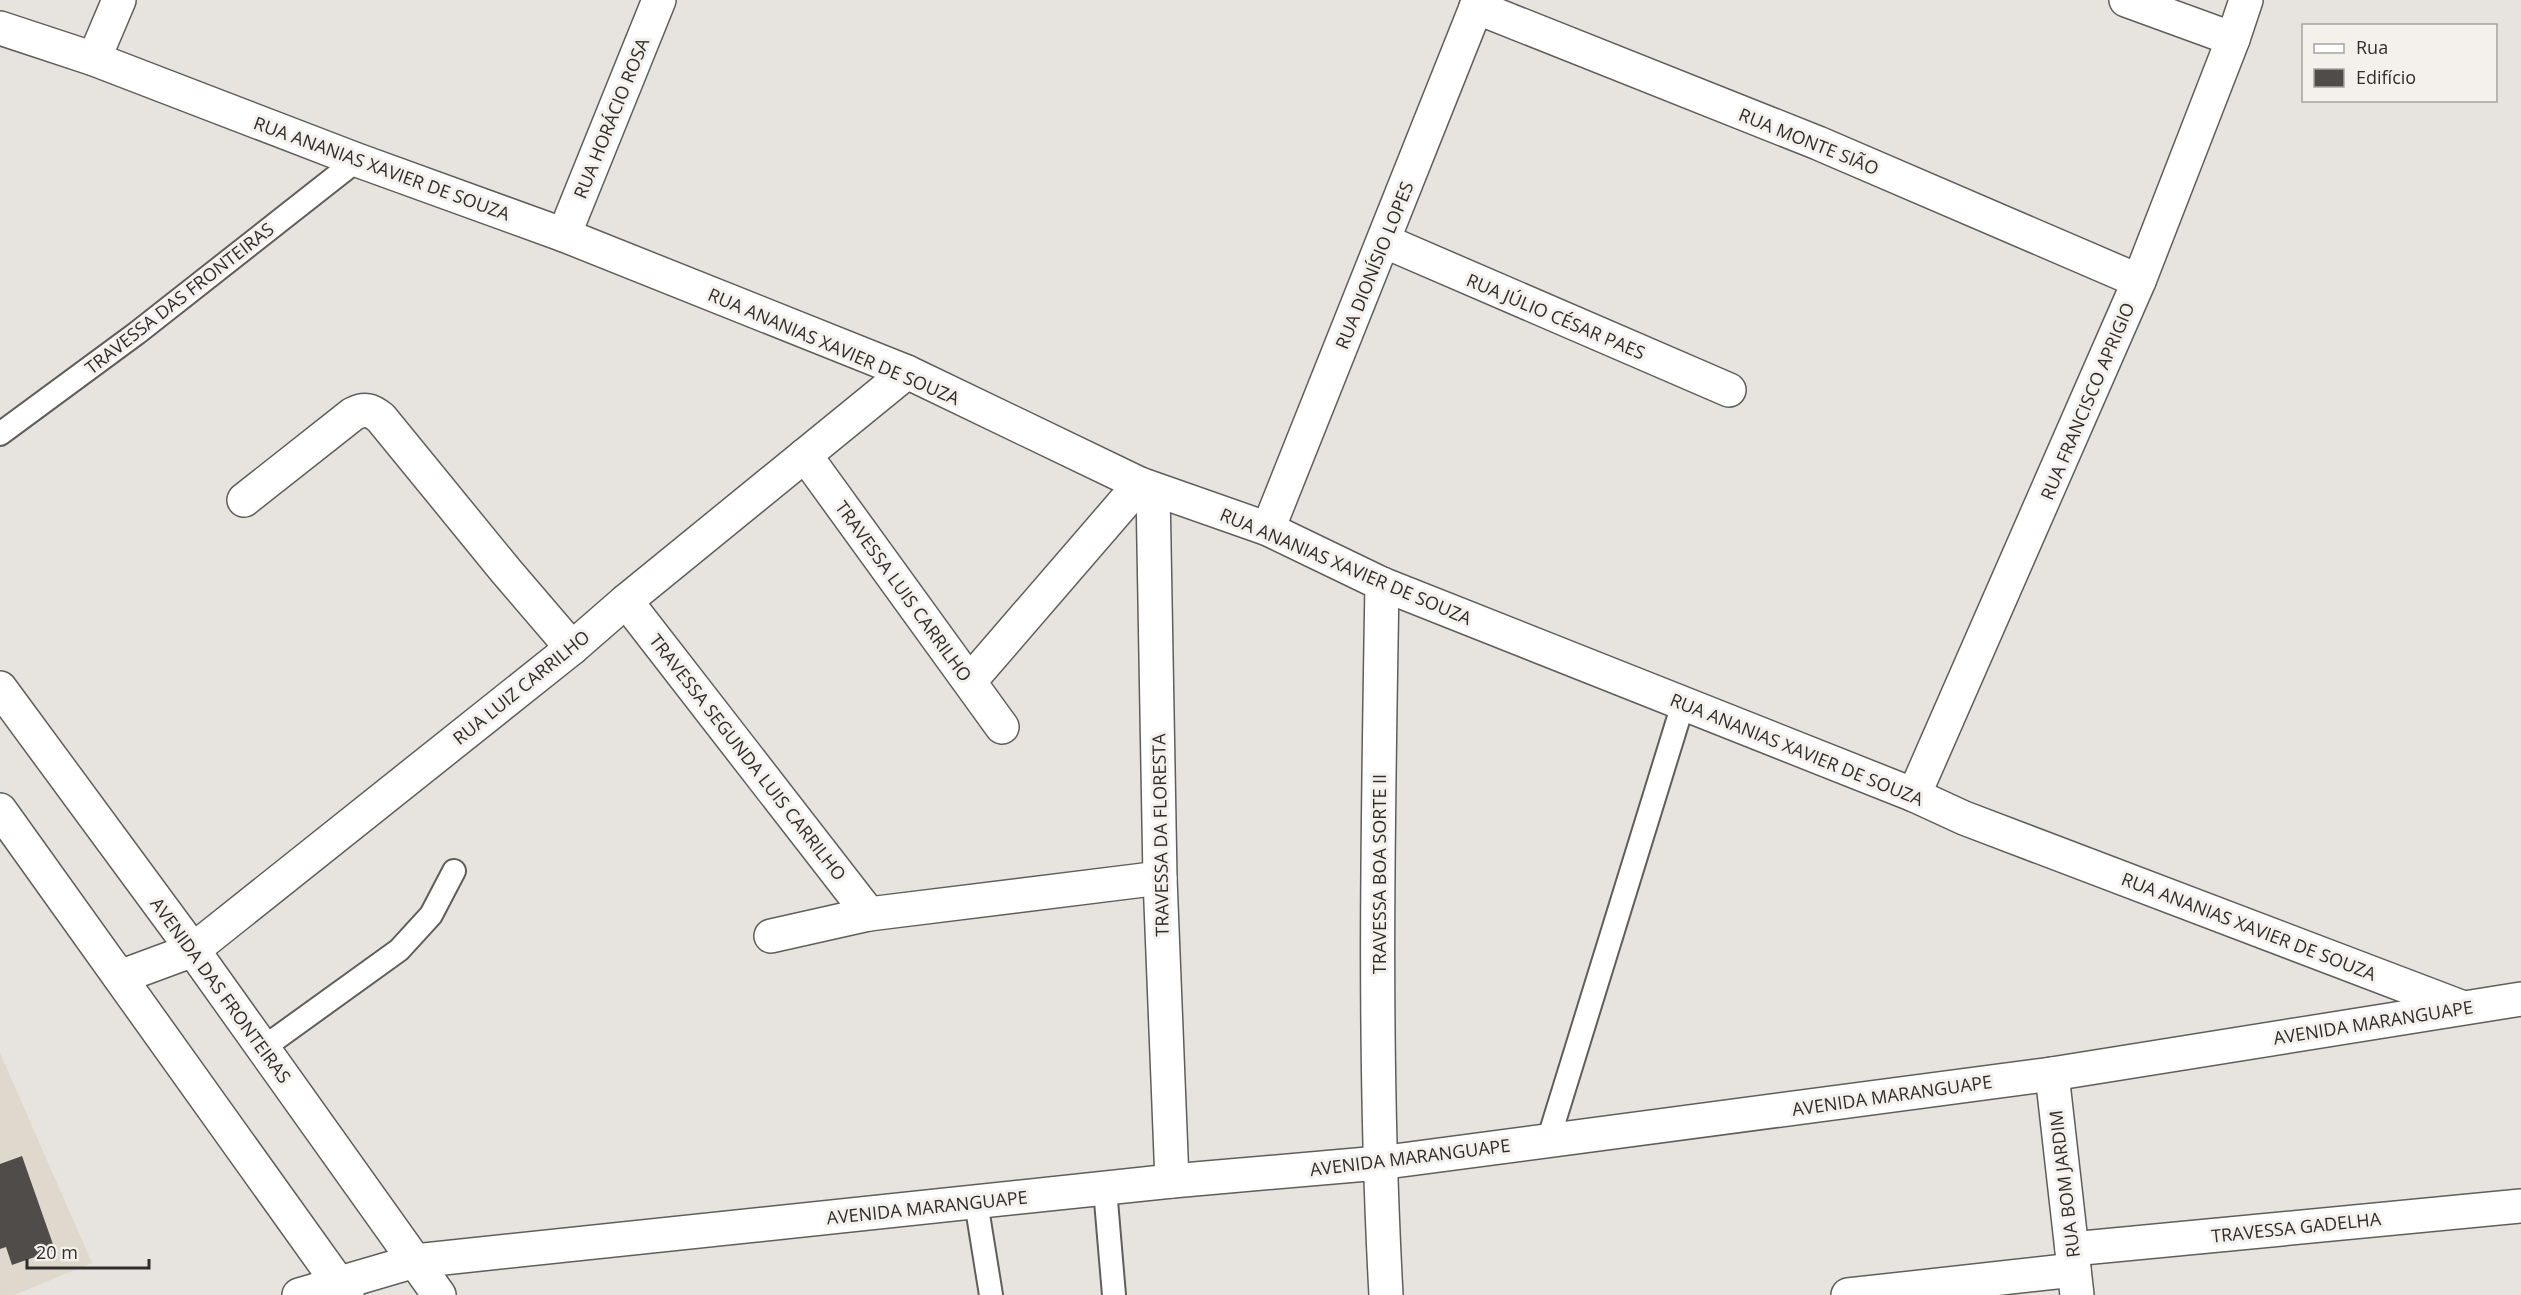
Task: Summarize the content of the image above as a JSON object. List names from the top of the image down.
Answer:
{
  "streets": {
    "street": [
      "RUA HORÁCIO ROSA",
      "RUA MONTE SIÃO",
      "RUA ANANIAS XAVIER DE SOUZA",
      "RUA DIONÍSIO LOPES",
      "RUA JÚLIO CÉSAR PAES",
      "RUA FRANCISCO APRIGIO",
      "TRAVESSA LUIS CARRILHO",
      "RUA LUIZ CARRILHO",
      "TRAVESSA SEGUNDA LUIS CARRILHO",
      "TRAVESSA DA FLORESTA",
      "TRAVESSA BOA SORTE II",
      "AVENIDA DAS FRONTEIRAS",
      "AVENIDA MARANGUAPE",
      "RUA BOM JARDIM",
      "TRAVESSA GADELHA"
    ],
    "lane": ["TRAVESSA DAS FRONTEIRAS"]
  },
  "crossings": [
    ["RUA HORÁCIO ROSA", "RUA ANANIAS XAVIER DE SOUZA"],
    ["RUA MONTE SIÃO", "RUA DIONÍSIO LOPES"],
    ["RUA MONTE SIÃO", "RUA FRANCISCO APRIGIO"],
    ["RUA ANANIAS XAVIER DE SOUZA", "RUA DIONÍSIO LOPES"],
    ["RUA ANANIAS XAVIER DE SOUZA", "TRAVESSA DAS FRONTEIRAS"],
    ["RUA ANANIAS XAVIER DE SOUZA", "RUA FRANCISCO APRIGIO"],
    ["RUA ANANIAS XAVIER DE SOUZA", "RUA LUIZ CARRILHO"],
    ["RUA ANANIAS XAVIER DE SOUZA", "TRAVESSA DA FLORESTA"],
    ["RUA ANANIAS XAVIER DE SOUZA", "TRAVESSA BOA SORTE II"],
    ["RUA ANANIAS XAVIER DE SOUZA", "AVENIDA MARANGUAPE"],
    ["RUA DIONÍSIO LOPES", "RUA JÚLIO CÉSAR PAES"],
    ["TRAVESSA LUIS CARRILHO", "RUA LUIZ CARRILHO"],
    ["RUA LUIZ CARRILHO", "TRAVESSA SEGUNDA LUIS CARRILHO"],
    ["RUA LUIZ CARRILHO", "AVENIDA DAS FRONTEIRAS"],
    ["TRAVESSA DA FLORESTA", "AVENIDA MARANGUAPE"],
    ["TRAVESSA BOA SORTE II", "AVENIDA MARANGUAPE"],
    ["AVENIDA DAS FRONTEIRAS", "AVENIDA MARANGUAPE"],
    ["AVENIDA MARANGUAPE", "RUA BOM JARDIM"],
    ["RUA BOM JARDIM", "TRAVESSA GADELHA"]
  ],
  "legend": ["Rua", "Edifício"],
  "scale_bar": "20 m"
}
